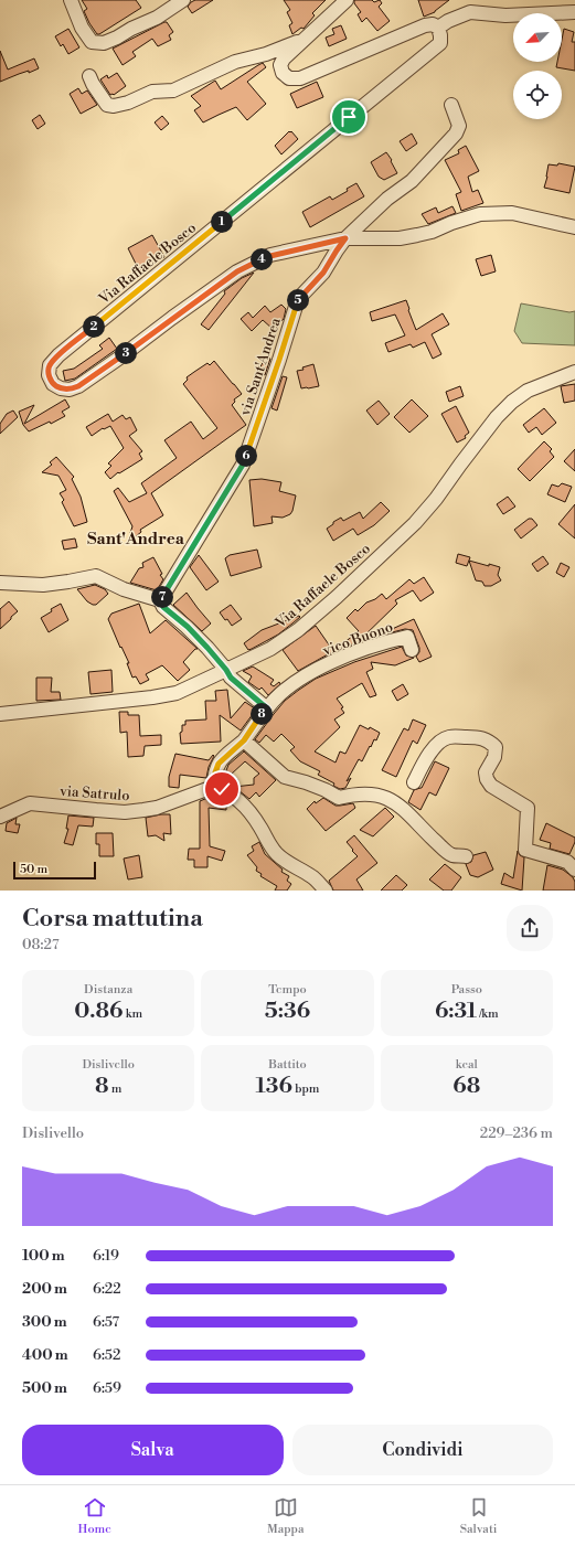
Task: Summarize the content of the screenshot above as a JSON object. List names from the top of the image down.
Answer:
{
  "streets": {
    "street": [
      "Via Raffaele Bosco",
      "via Sant'Andrea",
      "vico Buono",
      "via Satrulo"
    ]
  },
  "crossings": [
    ["Via Raffaele Bosco", "via Sant'Andrea"]
  ],
  "districts": ["Sant'Andrea"],
  "scale_bar": "50 m",
  "north": "bottom left",
  "page": {
    "pins": [
      "1",
      "4",
      "5",
      "2",
      "3",
      "6",
      "7",
      "8"
    ],
    "scale": "50 m",
    "heading": ["Corsa mattutina", "08:27"],
    "stats": [
      ["Distanza", "0.86 km"],
      ["Tempo", "5:36"],
      ["Passo", "6:31 /km"],
      ["Dislivello", "8 m"],
      ["Battito", "136 bpm"],
      ["kcal", "68"]
    ],
    "chart": ["Dislivello", "229–236 m"],
    "list": [
      {
        "name": "100 m",
        "note": "6:19"
      },
      {
        "name": "200 m",
        "note": "6:22"
      },
      {
        "name": "300 m",
        "note": "6:57"
      },
      {
        "name": "400 m",
        "note": "6:52"
      },
      {
        "name": "500 m",
        "note": "6:59"
      }
    ],
    "buttons": ["Salva", "Condividi"],
    "tabs": ["Home", "Mappa", "Salvati"]
  }
}
